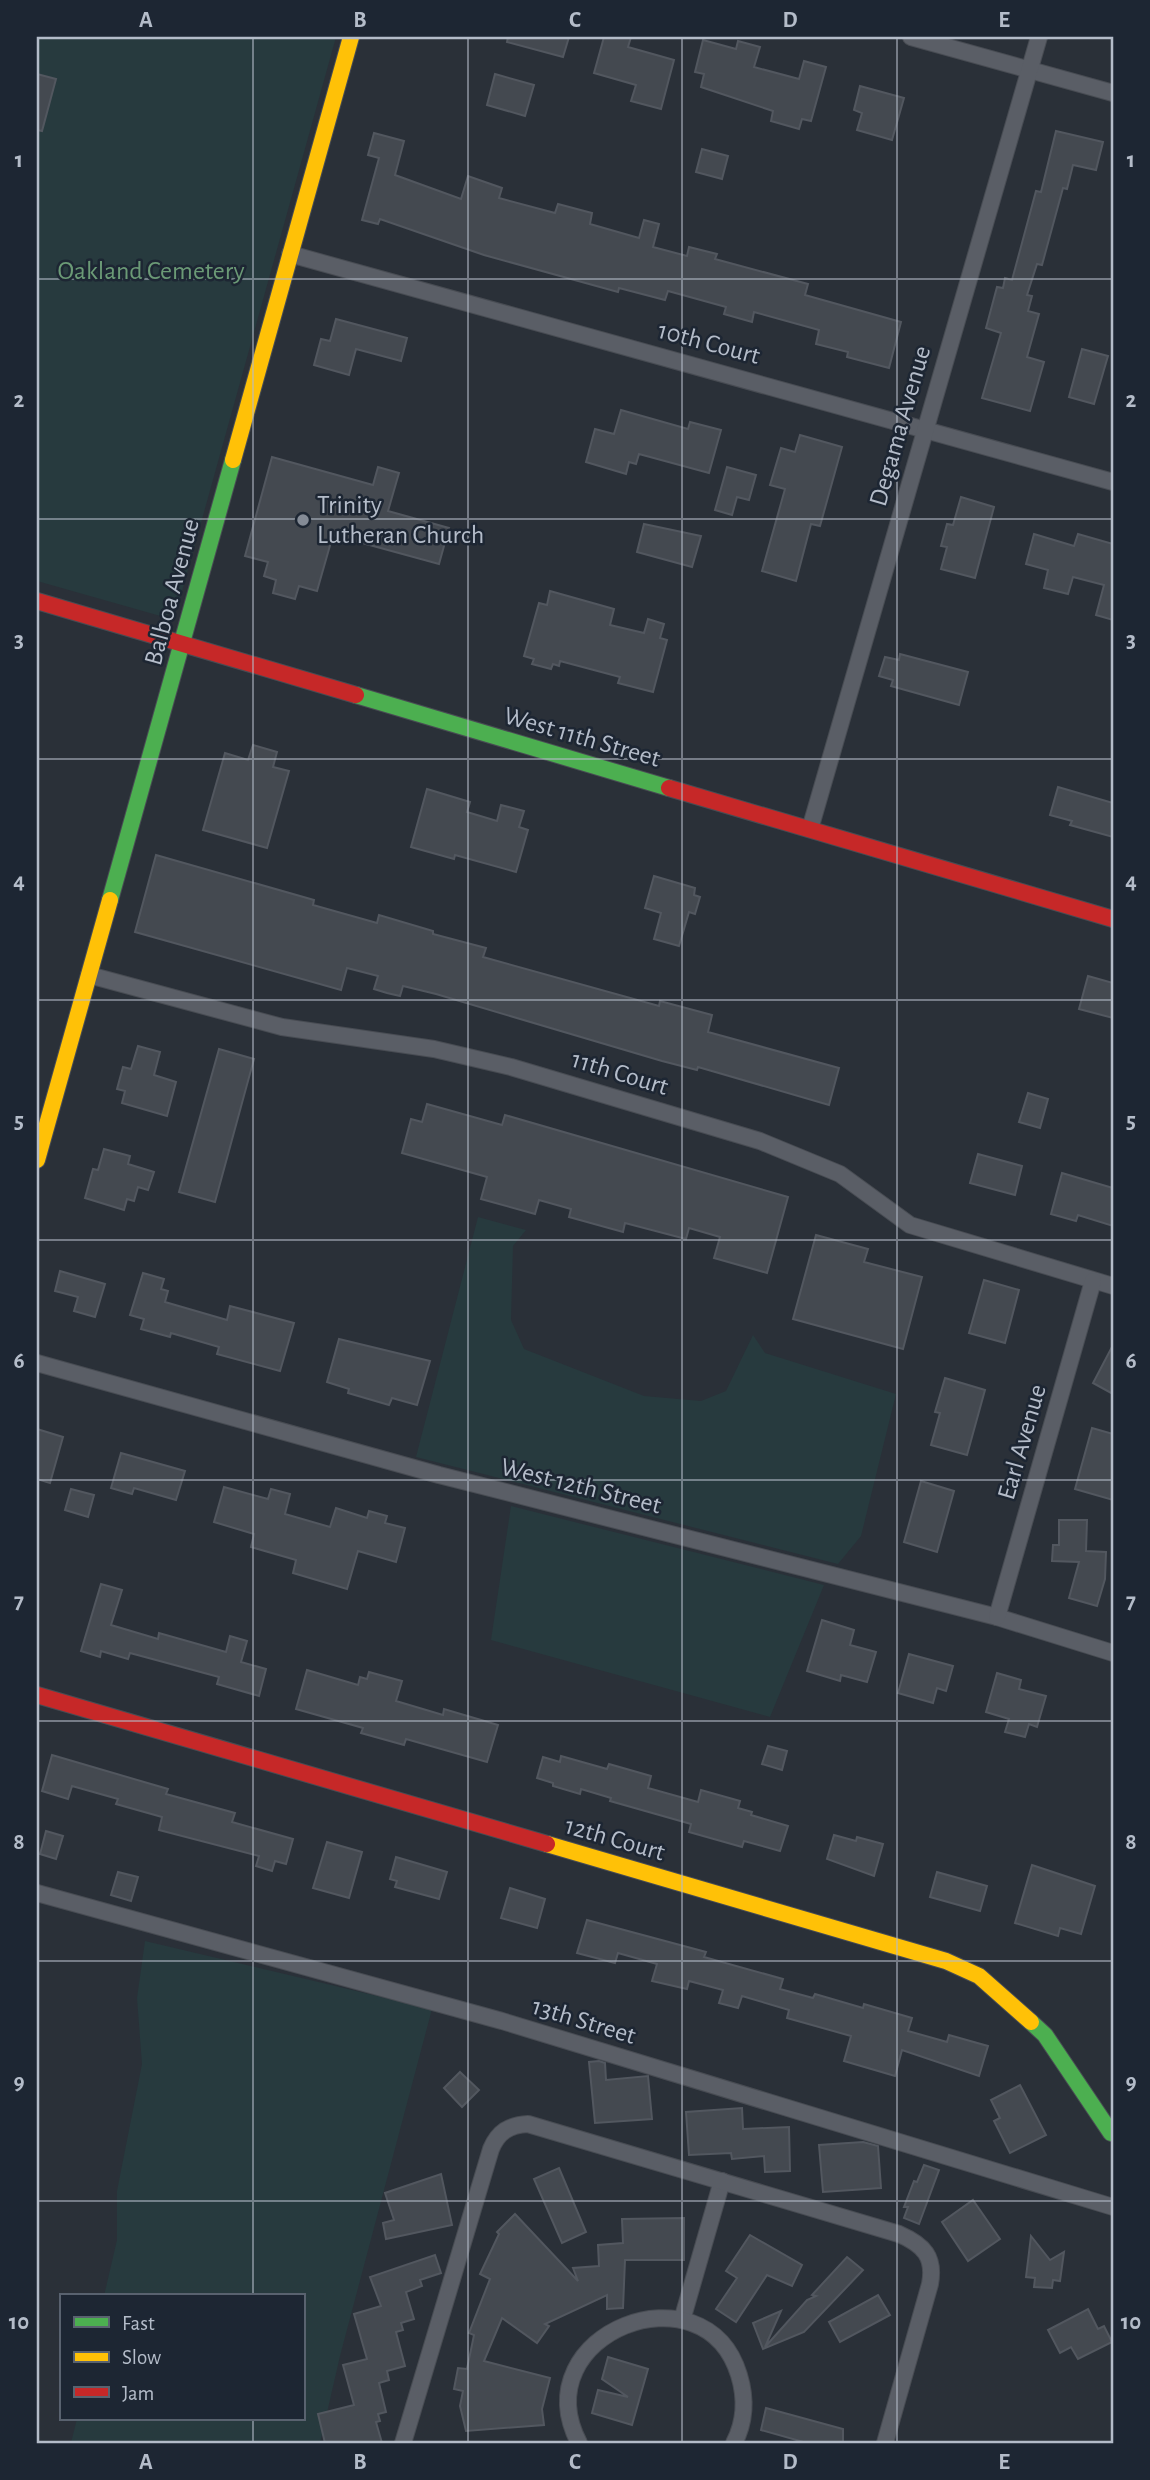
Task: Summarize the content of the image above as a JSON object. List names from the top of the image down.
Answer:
{
  "streets": {
    "street": [
      "10th Court",
      "Degama Avenue",
      "Balboa Avenue",
      "West 11th Street",
      "11th Court",
      "Earl Avenue",
      "West 12th Street",
      "12th Court",
      "13th Street"
    ]
  },
  "crossings": [
    ["10th Court", "Degama Avenue"],
    ["10th Court", "Balboa Avenue"],
    ["Degama Avenue", "West 11th Street"],
    ["Balboa Avenue", "West 11th Street"],
    ["Balboa Avenue", "11th Court"],
    ["11th Court", "Earl Avenue"],
    ["Earl Avenue", "West 12th Street"]
  ],
  "parks": ["Oakland Cemetery"],
  "places": ["Trinity Lutheran Church"],
  "legend": ["Fast", "Slow", "Jam"],
  "grid": {
    "columns": [
      "A",
      "B",
      "C",
      "D",
      "E"
    ],
    "rows": [
      "1",
      "2",
      "3",
      "4",
      "5",
      "6",
      "7",
      "8",
      "9",
      "10"
    ]
  }
}
